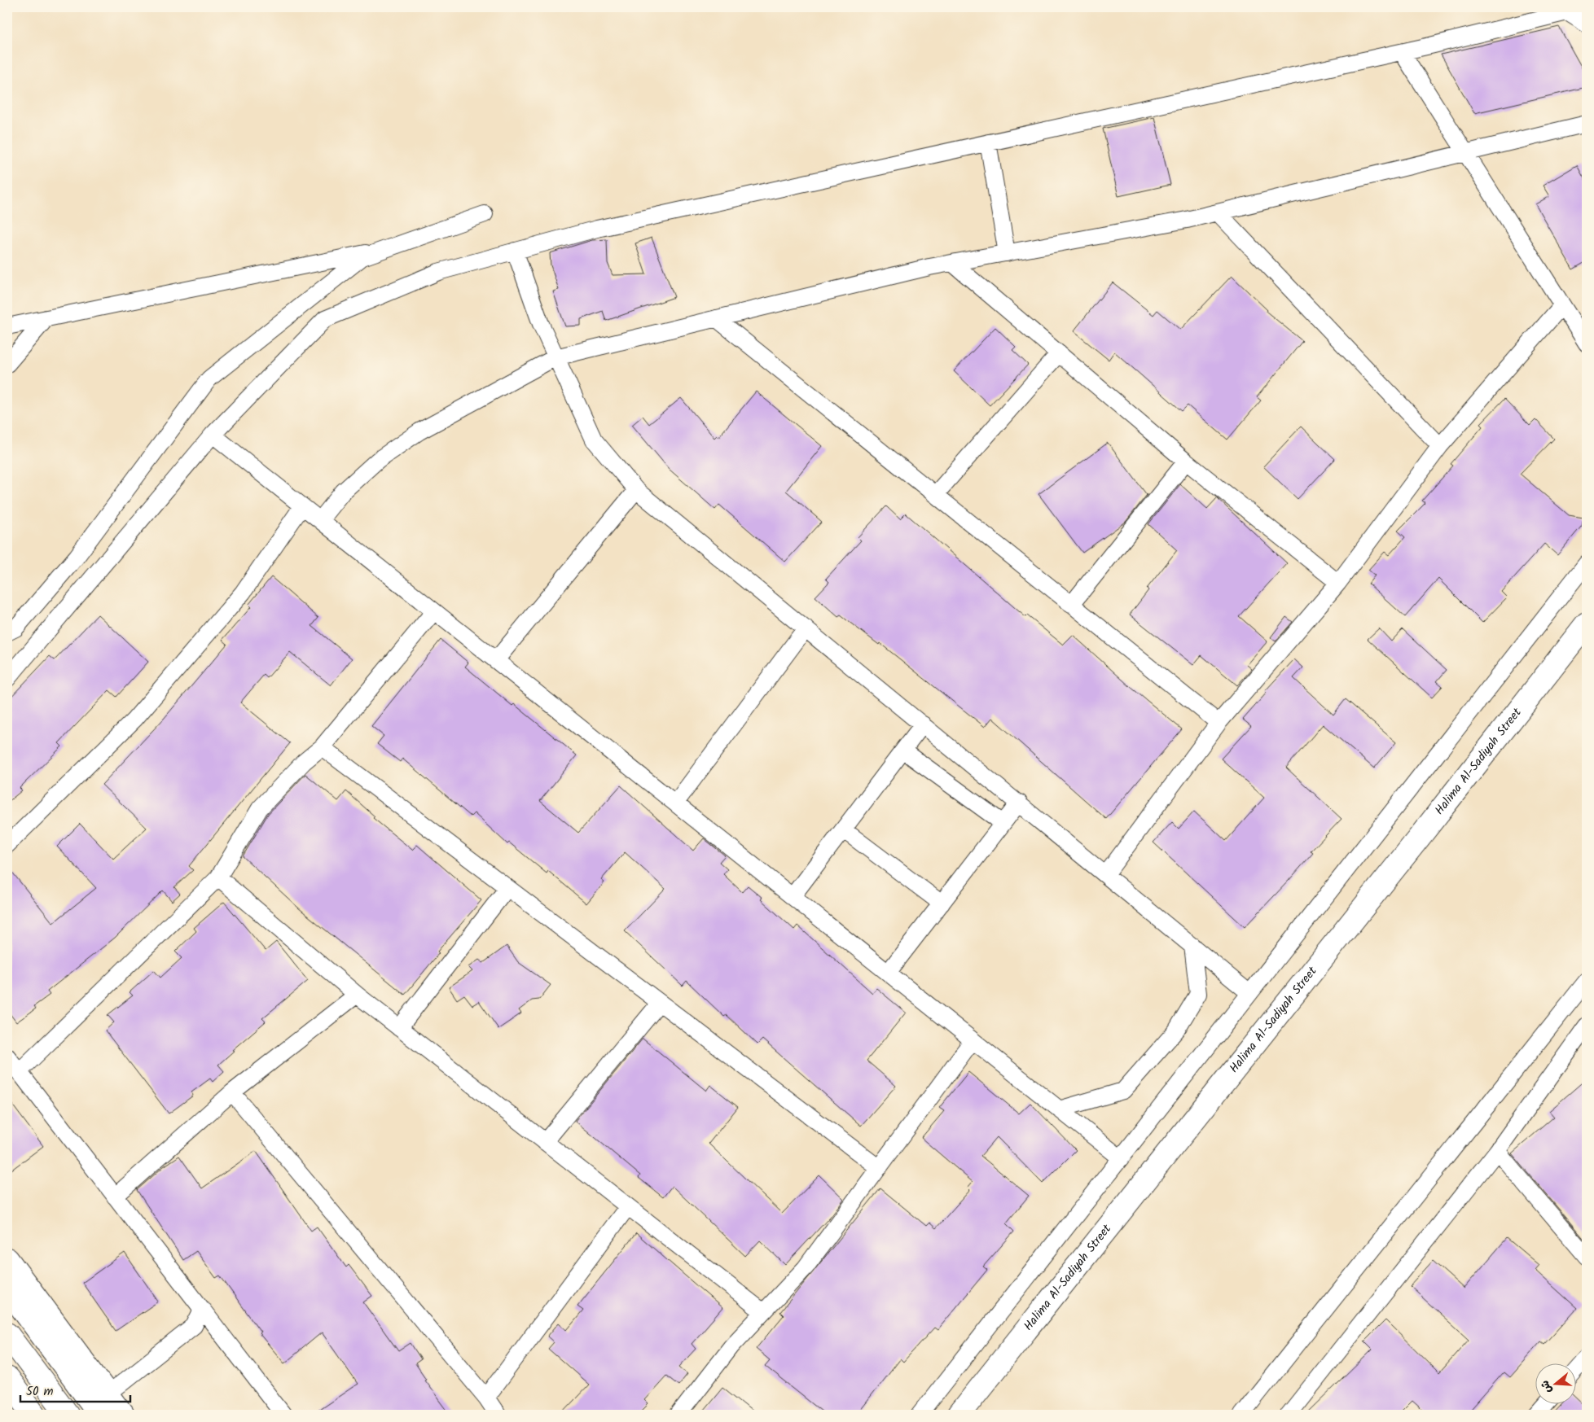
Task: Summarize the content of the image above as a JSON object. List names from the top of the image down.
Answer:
{
  "streets": {
    "street": ["Halima Al-Sadiyah Street"]
  },
  "scale_bar": "50 m",
  "north": "left"
}
